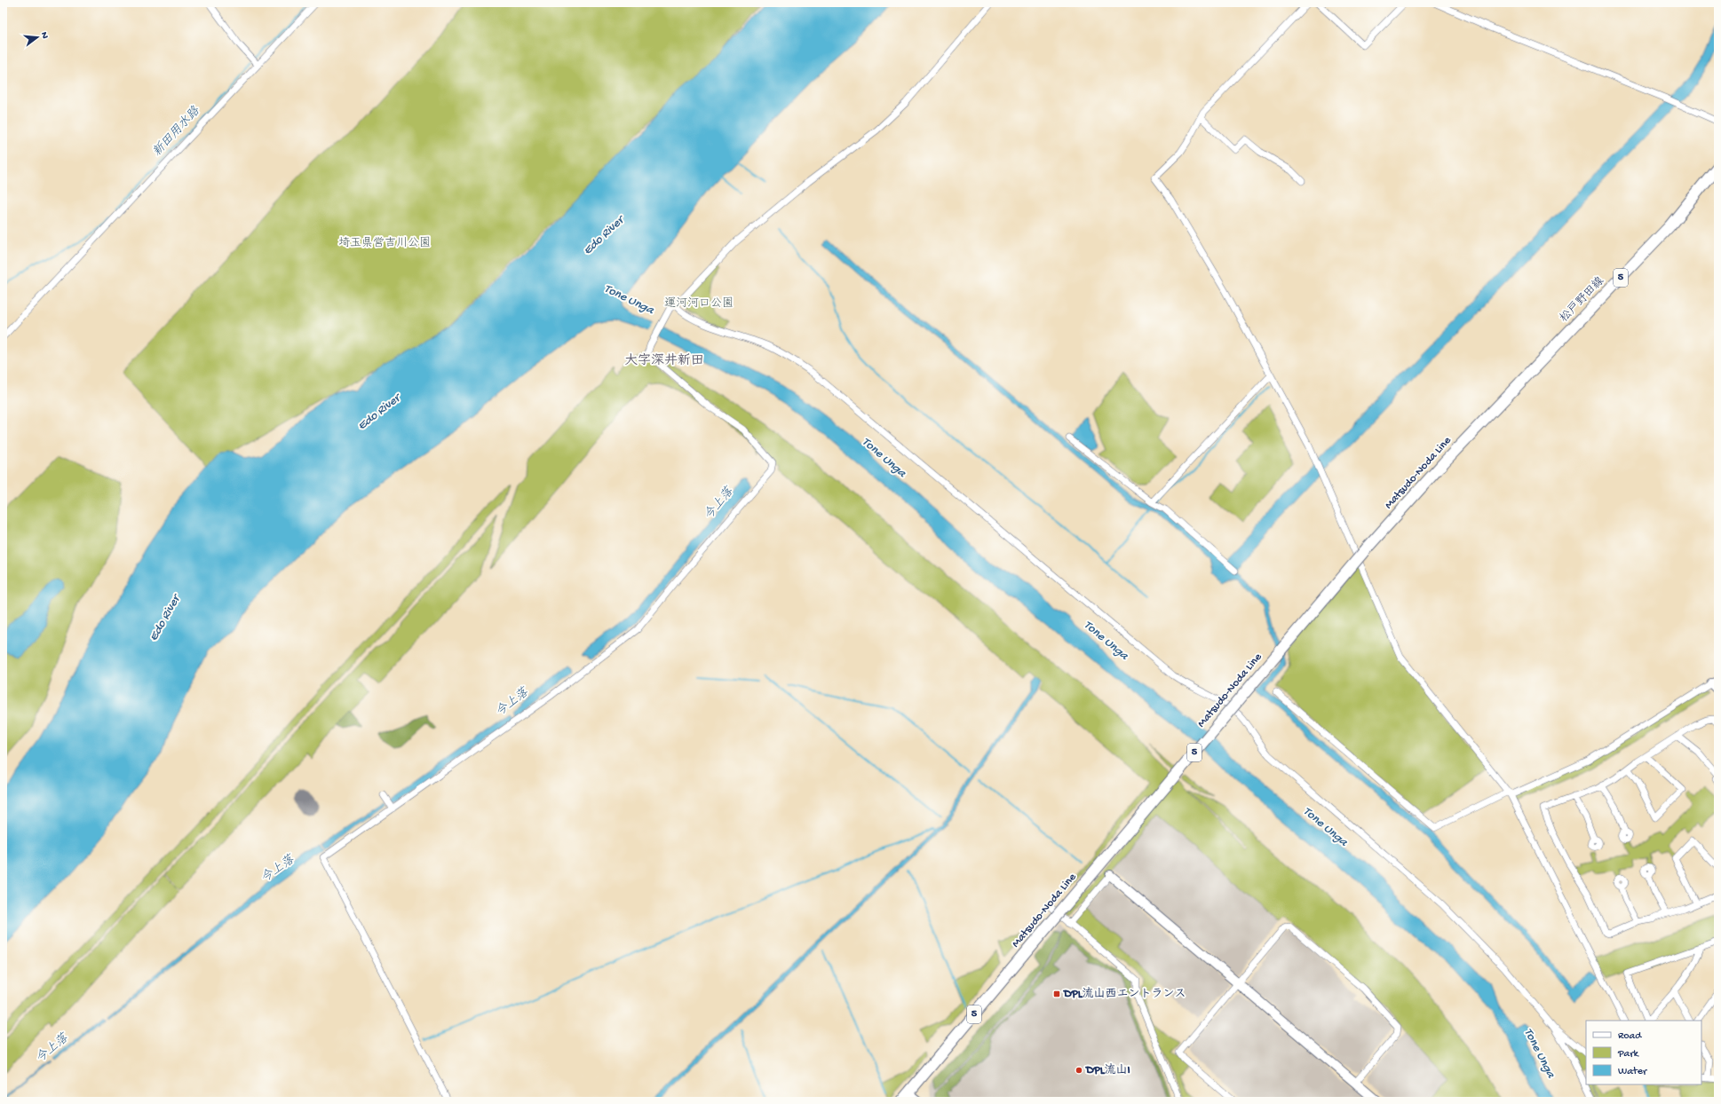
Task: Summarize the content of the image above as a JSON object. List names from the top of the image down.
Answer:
{
  "streets": {
    "main road": ["5", "Matsudo-Noda Line"]
  },
  "districts": ["大字深井新田"],
  "water": [
    "新田用水路",
    "Edo River",
    "Tone Unga",
    "今上落"
  ],
  "parks": ["埼玉県営吉川公園", "運河河口公園"],
  "places": {
    "transit": ["DPL流山西エントランス"],
    "other": ["DPL流山I"]
  },
  "legend": ["Road", "Park", "Water"],
  "north": "right"
}
